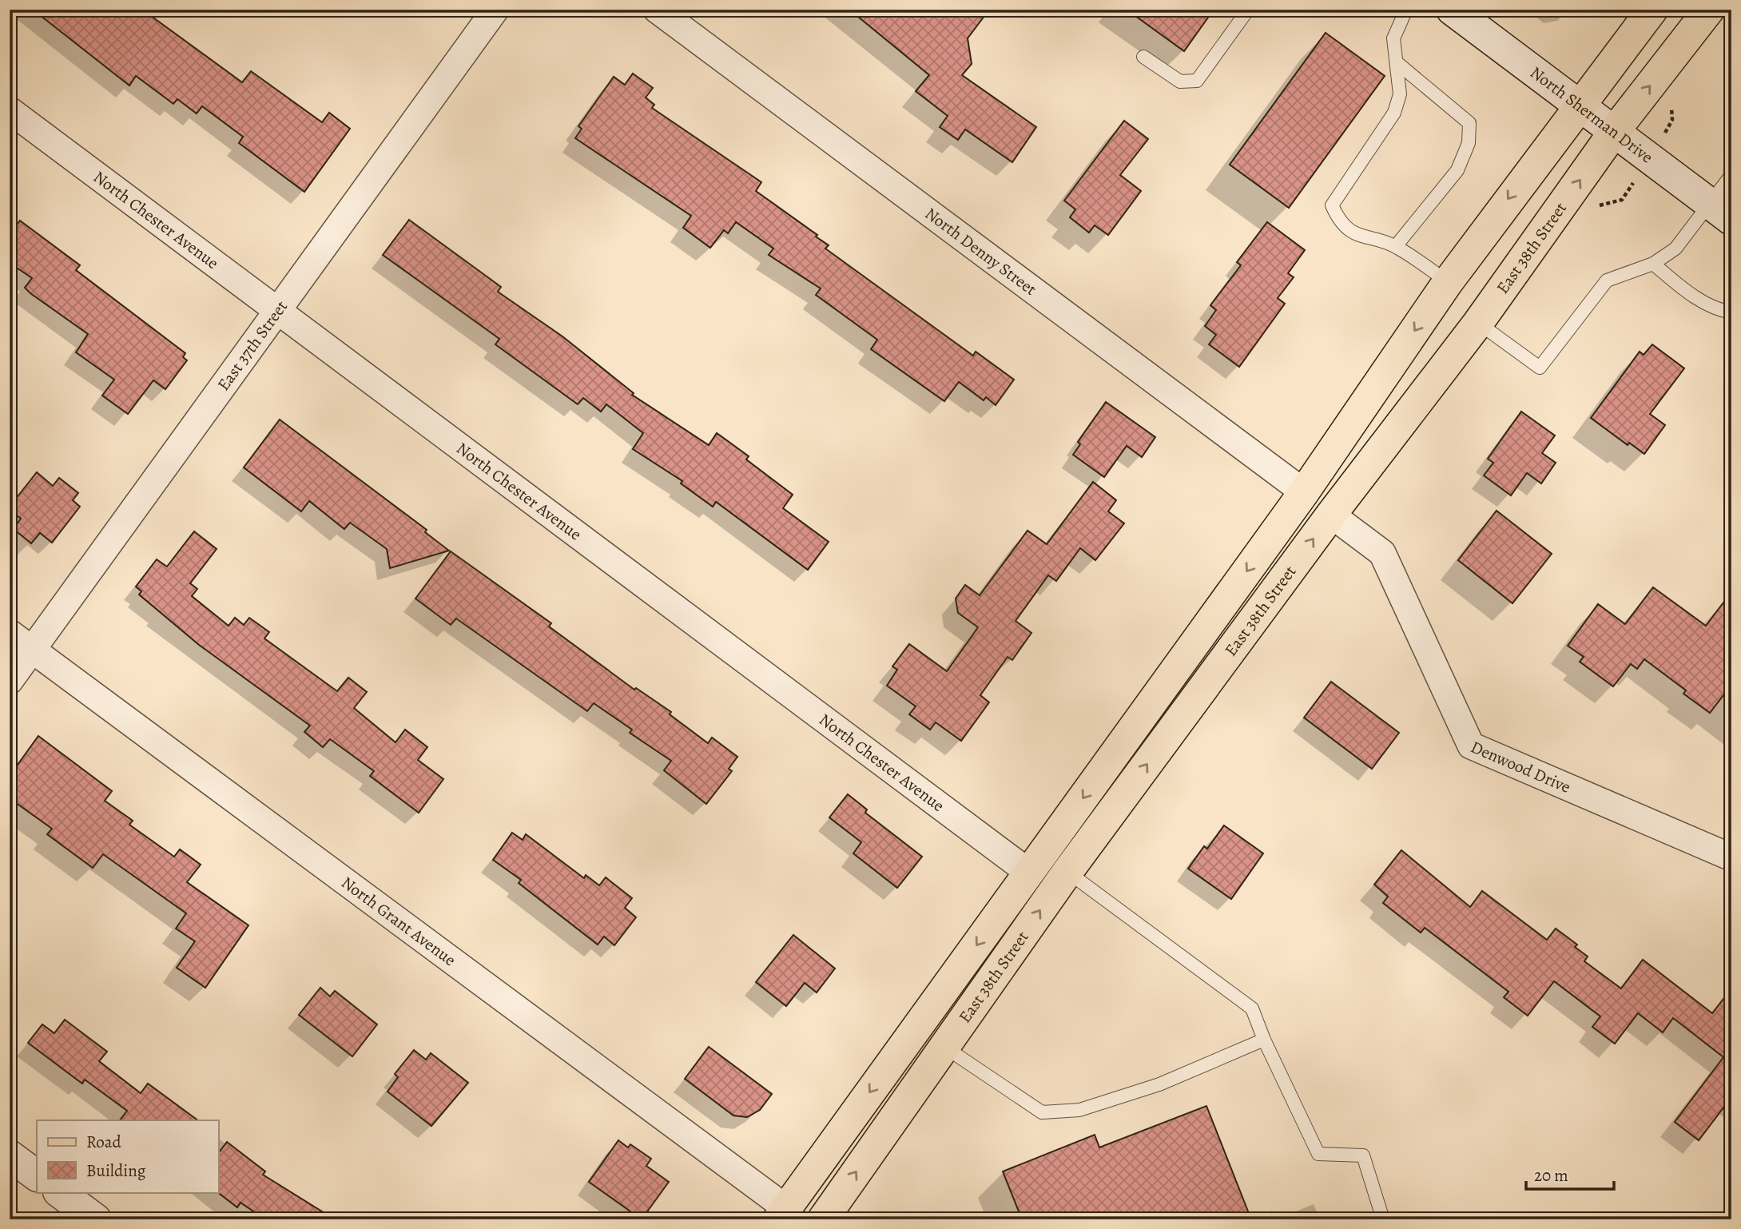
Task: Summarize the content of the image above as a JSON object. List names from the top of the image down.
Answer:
{
  "streets": {
    "main road": ["North Sherman Drive", "East 38th Street"],
    "street": [
      "North Chester Avenue",
      "North Denny Street",
      "East 37th Street",
      "Denwood Drive",
      "North Grant Avenue"
    ]
  },
  "crossings": [
    ["North Sherman Drive", "East 38th Street"],
    ["North Chester Avenue", "East 38th Street"],
    ["North Chester Avenue", "East 37th Street"],
    ["East 38th Street", "North Denny Street"],
    ["East 38th Street", "Denwood Drive"],
    ["East 38th Street", "North Grant Avenue"],
    ["East 37th Street", "North Grant Avenue"]
  ],
  "legend": ["Road", "Building"],
  "scale_bar": "20 m"
}
